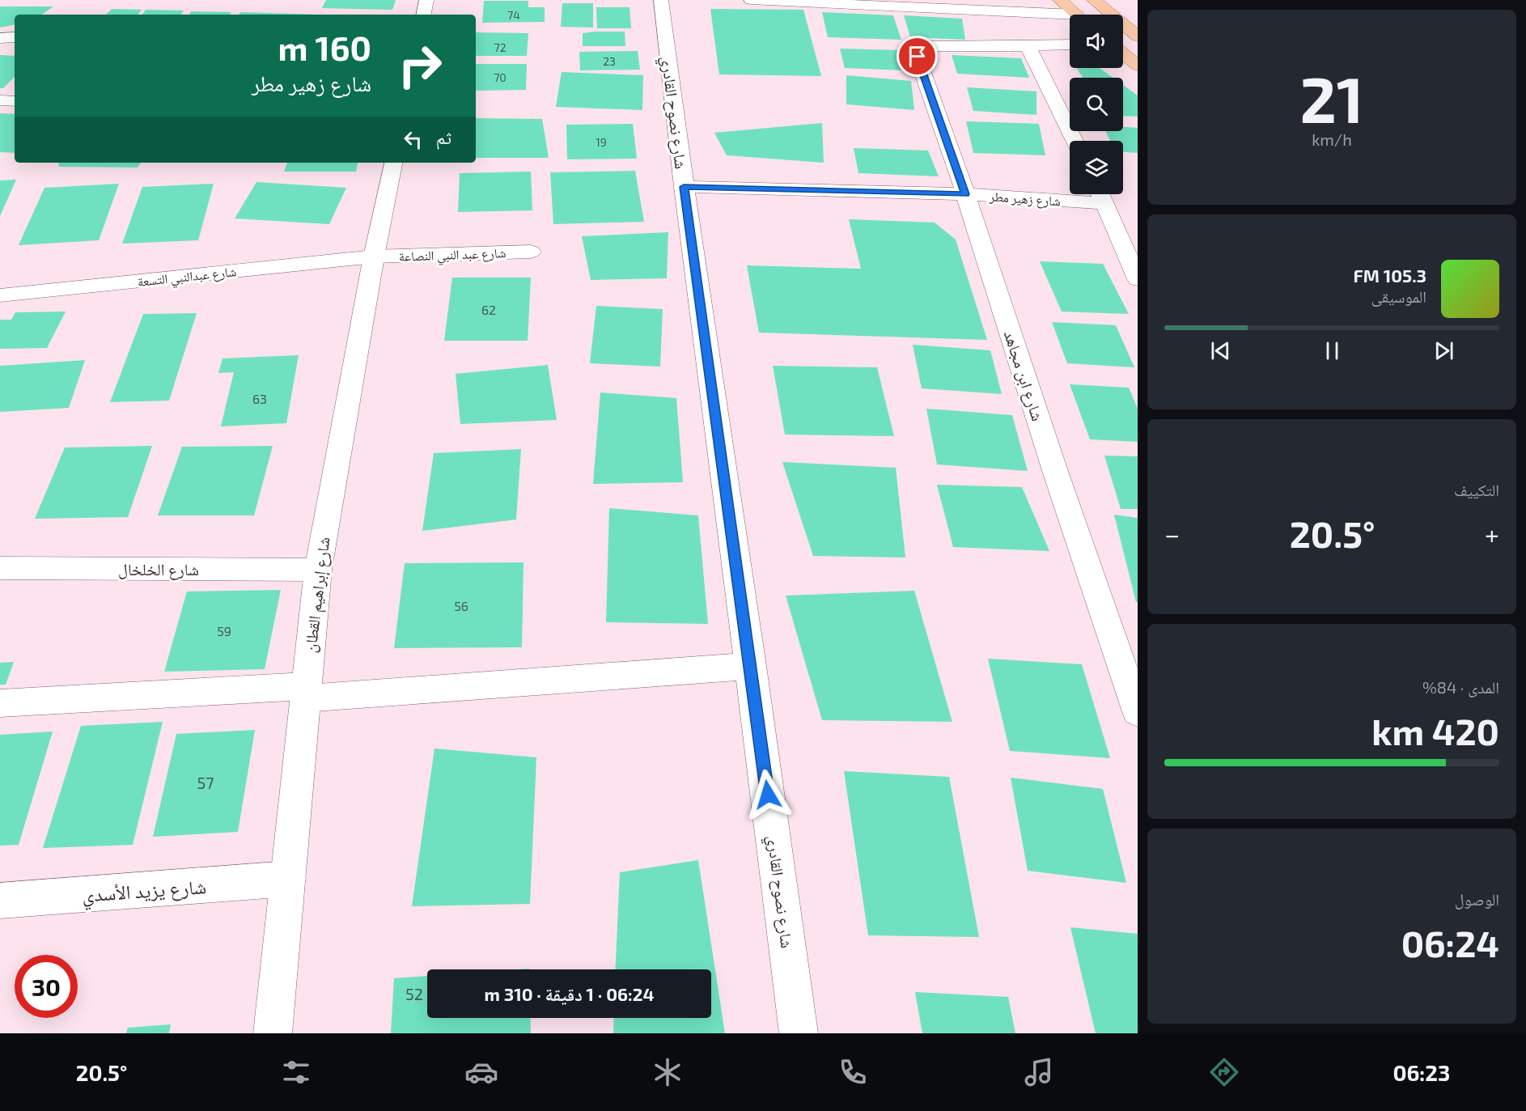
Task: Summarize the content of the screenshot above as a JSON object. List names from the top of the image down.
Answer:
{
  "streets": {
    "street": [
      "شارع نصوح القادري",
      "شارع زهير مطر",
      "شارع عبد النبي النصاعة",
      "شارع عبدالنبي التسعة",
      "شارع ابن مجاهد",
      "شارع الخلخال",
      "شارع إبراهيم القطان",
      "شارع يزيد الأسدي"
    ]
  },
  "crossings": [
    ["شارع نصوح القادري", "شارع زهير مطر"],
    ["شارع زهير مطر", "شارع ابن مجاهد"],
    ["شارع عبد النبي النصاعة", "شارع عبدالنبي التسعة"],
    ["شارع عبد النبي النصاعة", "شارع إبراهيم القطان"],
    ["شارع عبدالنبي التسعة", "شارع إبراهيم القطان"],
    ["شارع الخلخال", "شارع إبراهيم القطان"],
    ["شارع إبراهيم القطان", "شارع يزيد الأسدي"]
  ],
  "house_numbers": [
    "74",
    "72",
    "23",
    "70",
    "19",
    "62",
    "63",
    "56",
    "59",
    "57",
    "52"
  ],
  "page": {
    "tile": [
      ["21", "km/h"],
      "التكييف",
      ["المدى · 84%", "420 km"],
      ["الوصول", "06:24"]
    ],
    "turn": ["160 m", "شارع زهير مطر"],
    "then": "ثم",
    "song": ["105.3 FM", "الموسيقى"],
    "heat": ["−", "20.5°", "+"],
    "limit": "30",
    "trip": "06:24 · 1 دقيقة · 310 m",
    "tabs": ["06:23", "20.5°"]
  }
}
